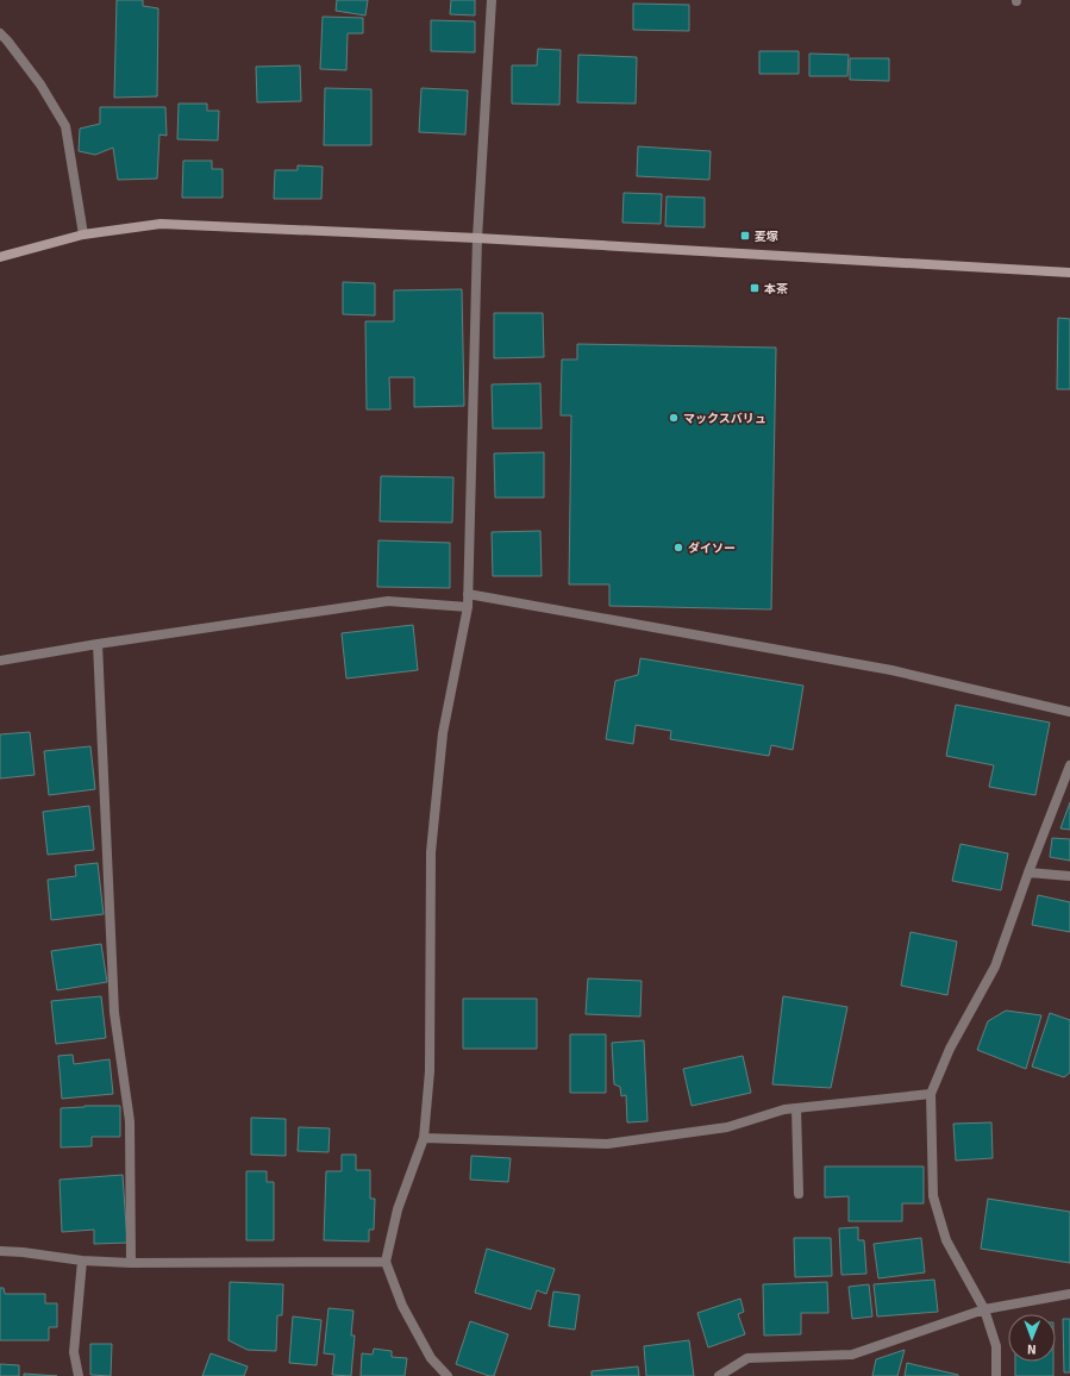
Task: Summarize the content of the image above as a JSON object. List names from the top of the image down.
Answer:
{
  "places": {
    "transit": ["麦塚", "本茶"],
    "other": ["マックスバリュ", "ダイソー"]
  },
  "north": "bottom"
}
